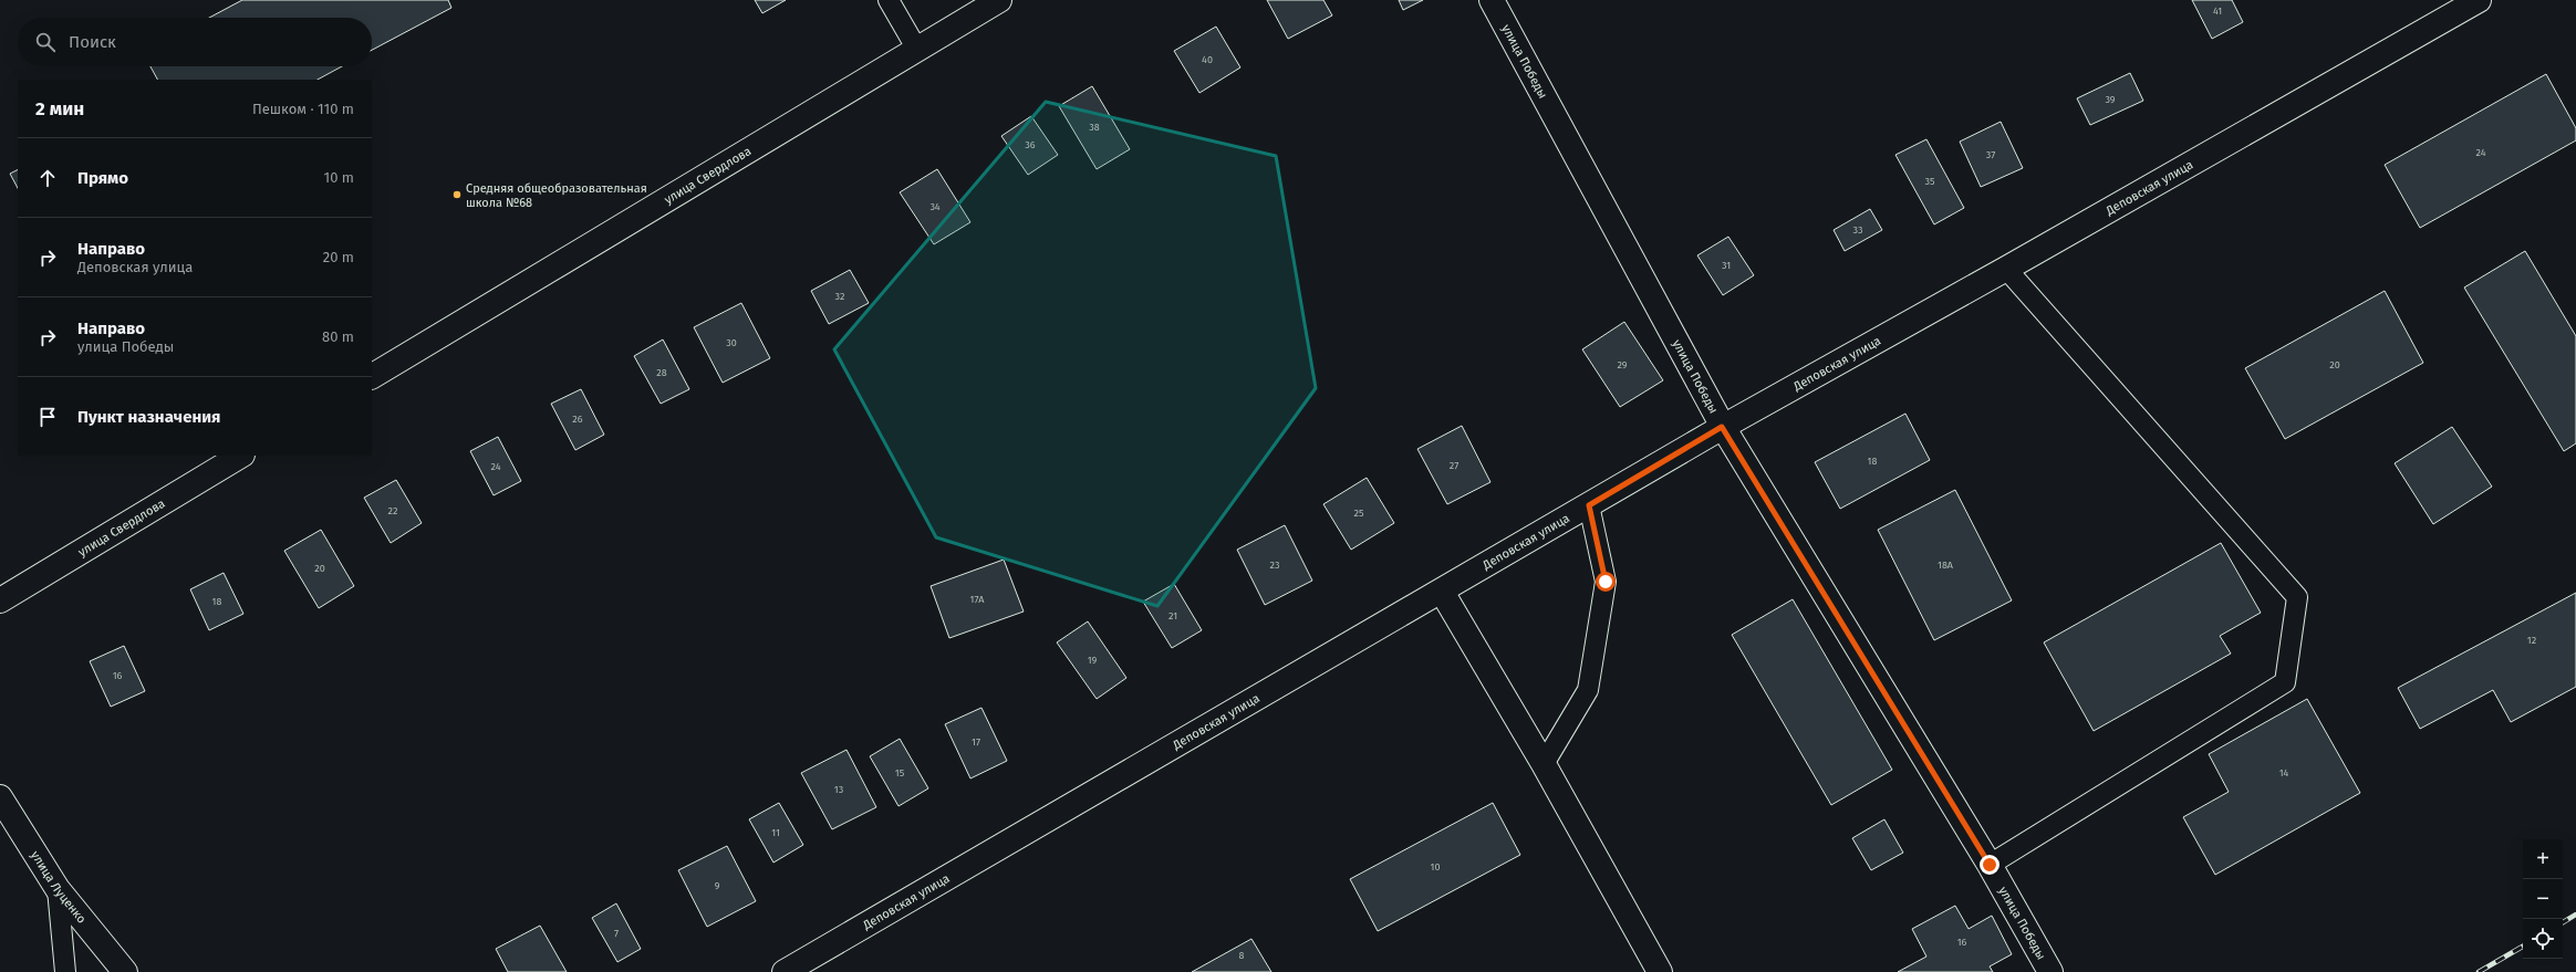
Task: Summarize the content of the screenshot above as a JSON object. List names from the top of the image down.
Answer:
{
  "streets": {
    "street": [
      "улица Победы",
      "улица Свердлова",
      "Деповская улица",
      "улица Луценко"
    ]
  },
  "crossings": [
    ["улица Победы", "Деповская улица"]
  ],
  "places": ["Средняя общеобразовательная школа №68"],
  "house_numbers": [
    "41",
    "40",
    "39",
    "38",
    "36",
    "24",
    "37",
    "35",
    "34",
    "33",
    "31",
    "32",
    "30",
    "29",
    "20",
    "28",
    "26",
    "18",
    "27",
    "24",
    "22",
    "25",
    "23",
    "18А",
    "20",
    "17А",
    "18",
    "21",
    "12",
    "19",
    "16",
    "17",
    "15",
    "14",
    "13",
    "11",
    "10",
    "9",
    "7",
    "16",
    "8"
  ],
  "page": {
    "search": "Поиск",
    "heading": ["2 мин", "Пешком · 110 m"],
    "list": [
      ["Прямо", "10 m"],
      ["Направо", "Деповская улица", "20 m"],
      ["Направо", "улица Победы", "80 m"],
      "Пункт назначения"
    ],
    "map_buttons": ["+", "−"]
  }
}
